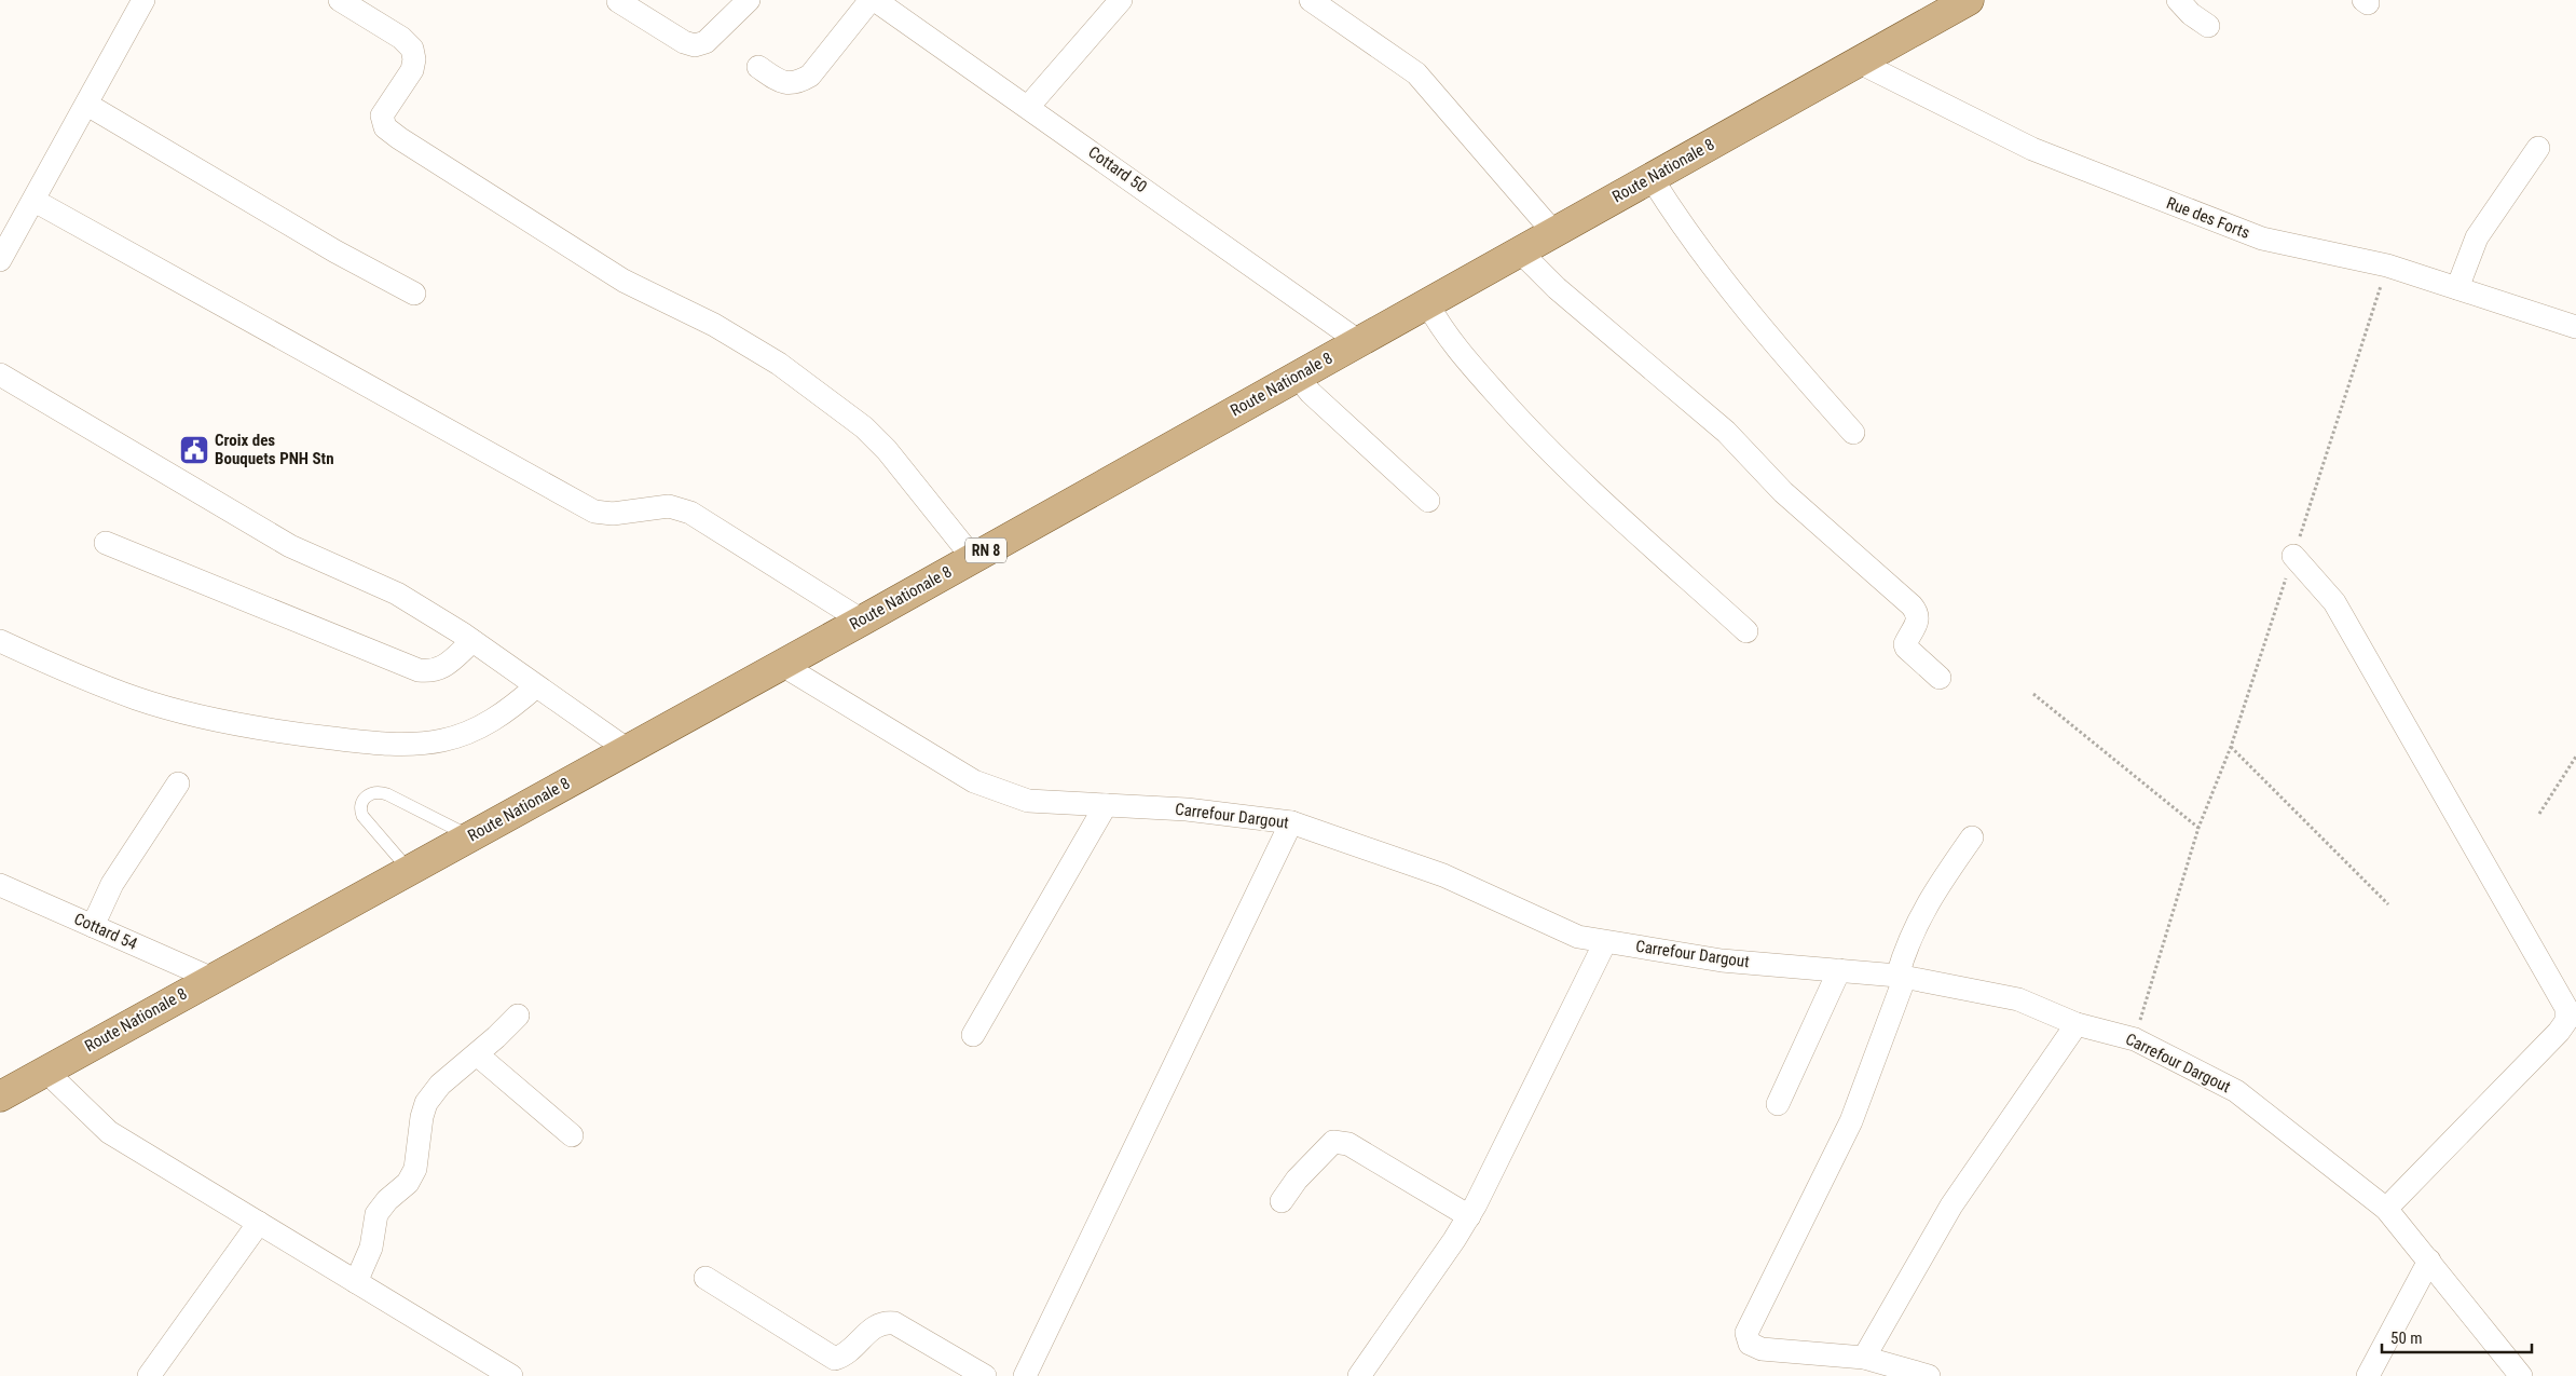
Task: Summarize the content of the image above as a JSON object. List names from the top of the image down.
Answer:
{
  "streets": {
    "main road": ["Route Nationale 8", "RN 8"],
    "street": [
      "Cottard 50",
      "Rue des Forts",
      "Carrefour Dargout",
      "Cottard 54"
    ]
  },
  "crossings": [
    ["Cottard 50", "Route Nationale 8"],
    ["Route Nationale 8", "Rue des Forts"],
    ["Route Nationale 8", "Carrefour Dargout"],
    ["Route Nationale 8", "Cottard 54"]
  ],
  "places": {
    "public building": ["Croix des Bouquets PNH Stn"]
  },
  "scale_bar": "50 m"
}
